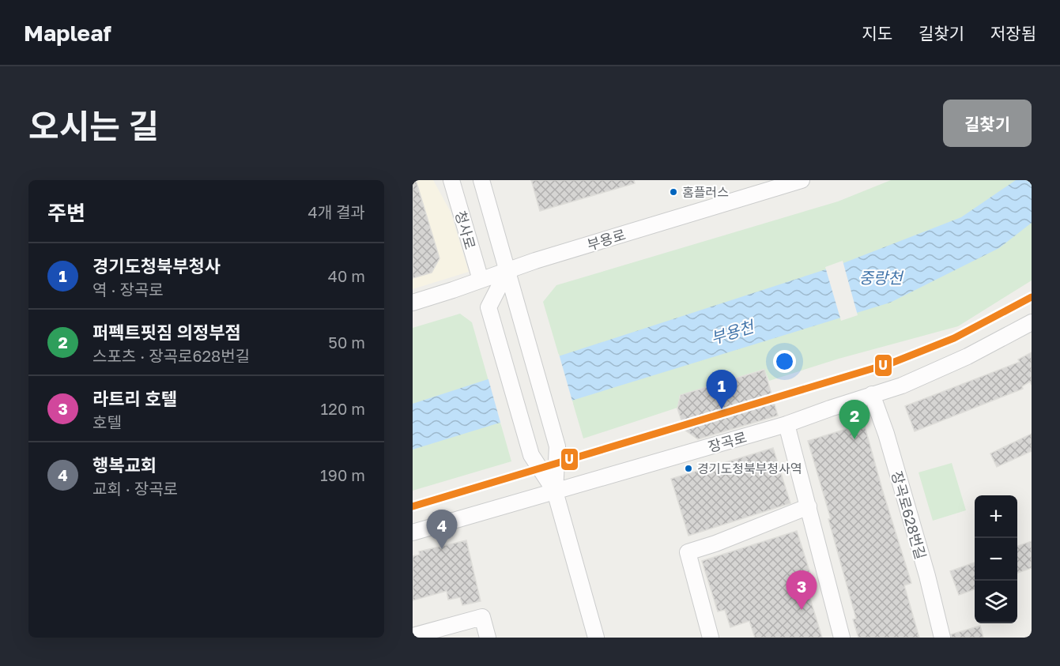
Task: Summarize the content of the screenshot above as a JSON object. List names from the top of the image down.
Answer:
{
  "streets": {
    "street": [
      "청사로",
      "부용로",
      "장곡로",
      "장곡로628번길"
    ]
  },
  "crossings": [
    ["청사로", "부용로"],
    ["청사로", "장곡로"],
    ["장곡로", "장곡로628번길"]
  ],
  "water": ["중랑천", "부용천"],
  "places": ["홈플러스", "경기도청북부청사역"],
  "lines": ["transit line U"],
  "page": {
    "header": "Mapleaf",
    "nav": ["지도", "길찾기", "저장됨"],
    "title": "오시는 길",
    "buttons": "길찾기",
    "heading": ["주변", "4개 결과"],
    "list": [
      {
        "mark": "1",
        "name": "경기도청북부청사",
        "note": "역 · 장곡로",
        "value": "40 m"
      },
      {
        "mark": "2",
        "name": "퍼펙트핏짐 의정부점",
        "note": "스포츠 · 장곡로628번길",
        "value": "50 m"
      },
      {
        "mark": "3",
        "name": "라트리 호텔",
        "note": "호텔",
        "value": "120 m"
      },
      {
        "mark": "4",
        "name": "행복교회",
        "note": "교회 · 장곡로",
        "value": "190 m"
      }
    ],
    "pins": [
      "1",
      "2",
      "4",
      "3"
    ],
    "map_buttons": ["+", "−"]
  }
}
